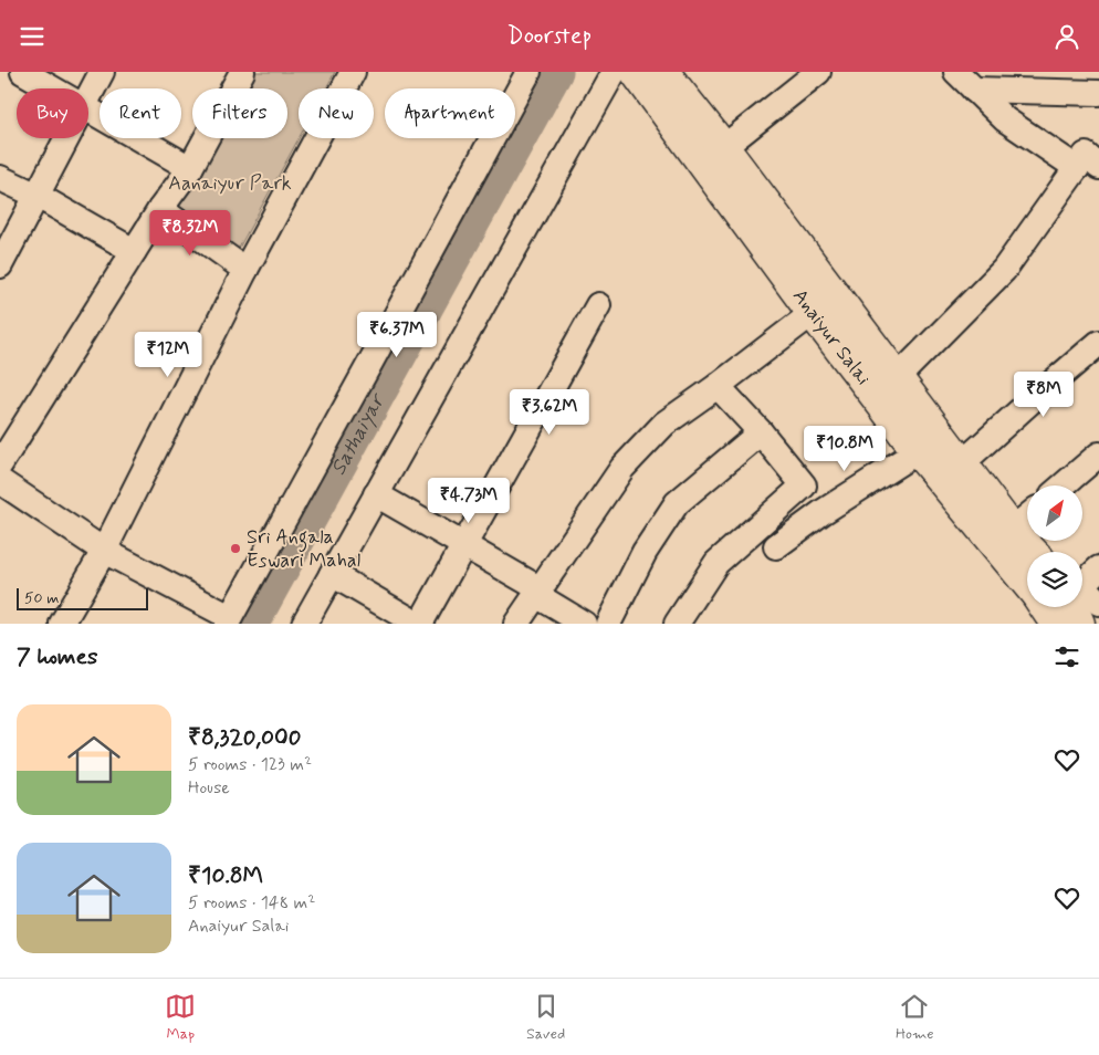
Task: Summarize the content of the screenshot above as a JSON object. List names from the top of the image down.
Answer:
{
  "streets": {
    "main road": ["Anaiyur Salai"]
  },
  "water": ["Sathaiyar"],
  "parks": ["Aanaiyur Park"],
  "places": ["Sri Angala Eswari Mahal"],
  "scale_bar": "50 m",
  "north": "top right",
  "page": {
    "header": "Doorstep",
    "chip": [
      "Buy",
      "Rent",
      "Filters",
      "New",
      "Apartment"
    ],
    "price": [
      "₹8.32M",
      "₹6.37M",
      "₹12M",
      "₹8M",
      "₹3.62M",
      "₹10.8M",
      "₹4.73M"
    ],
    "scale": "50 m",
    "heading": "7 homes",
    "list": [
      {
        "name": "₹8,320,000",
        "note": "5 rooms · 123 m² · House"
      },
      {
        "name": "₹10.8M",
        "note": "5 rooms · 148 m² · Anaiyur Salai"
      }
    ],
    "tabs": ["Map", "Saved", "Home"]
  }
}
